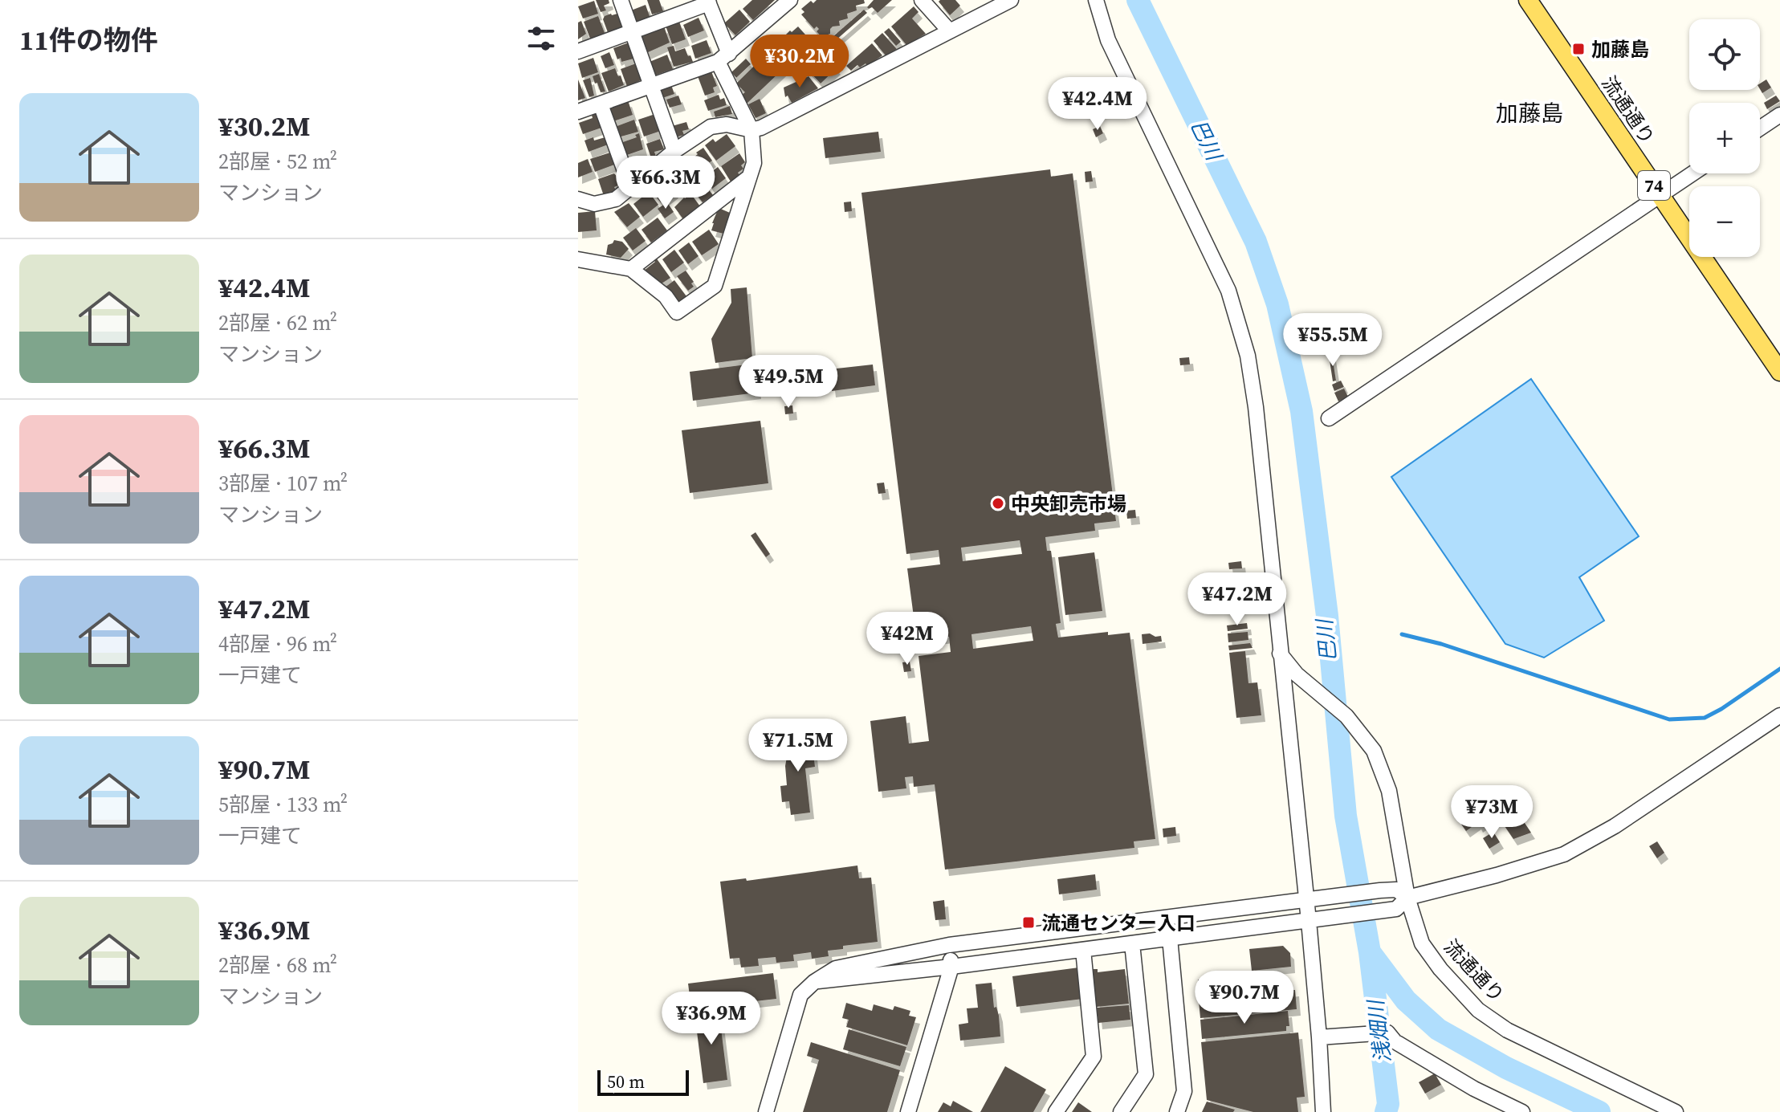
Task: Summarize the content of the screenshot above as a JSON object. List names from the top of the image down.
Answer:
{
  "streets": {
    "main road": ["流通通り", "74"]
  },
  "districts": ["加藤島"],
  "water": ["巴川", "浅畑川"],
  "places": {
    "transit": ["加藤島", "流通センター入口"],
    "other": ["中央卸売市場"]
  },
  "scale_bar": "50 m",
  "page": {
    "heading": "11件の物件",
    "map_buttons": ["+", "−"],
    "price": [
      "¥30.2M",
      "¥42.4M",
      "¥66.3M",
      "¥55.5M",
      "¥49.5M",
      "¥47.2M",
      "¥42M",
      "¥71.5M",
      "¥73M",
      "¥90.7M",
      "¥36.9M"
    ],
    "list": [
      {
        "name": "¥30.2M",
        "note": "2部屋 · 52 m² · マンション"
      },
      {
        "name": "¥42.4M",
        "note": "2部屋 · 62 m² · マンション"
      },
      {
        "name": "¥66.3M",
        "note": "3部屋 · 107 m² · マンション"
      },
      {
        "name": "¥47.2M",
        "note": "4部屋 · 96 m² · 一戸建て"
      },
      {
        "name": "¥90.7M",
        "note": "5部屋 · 133 m² · 一戸建て"
      },
      {
        "name": "¥36.9M",
        "note": "2部屋 · 68 m² · マンション"
      }
    ],
    "scale": "50 m"
  }
}
